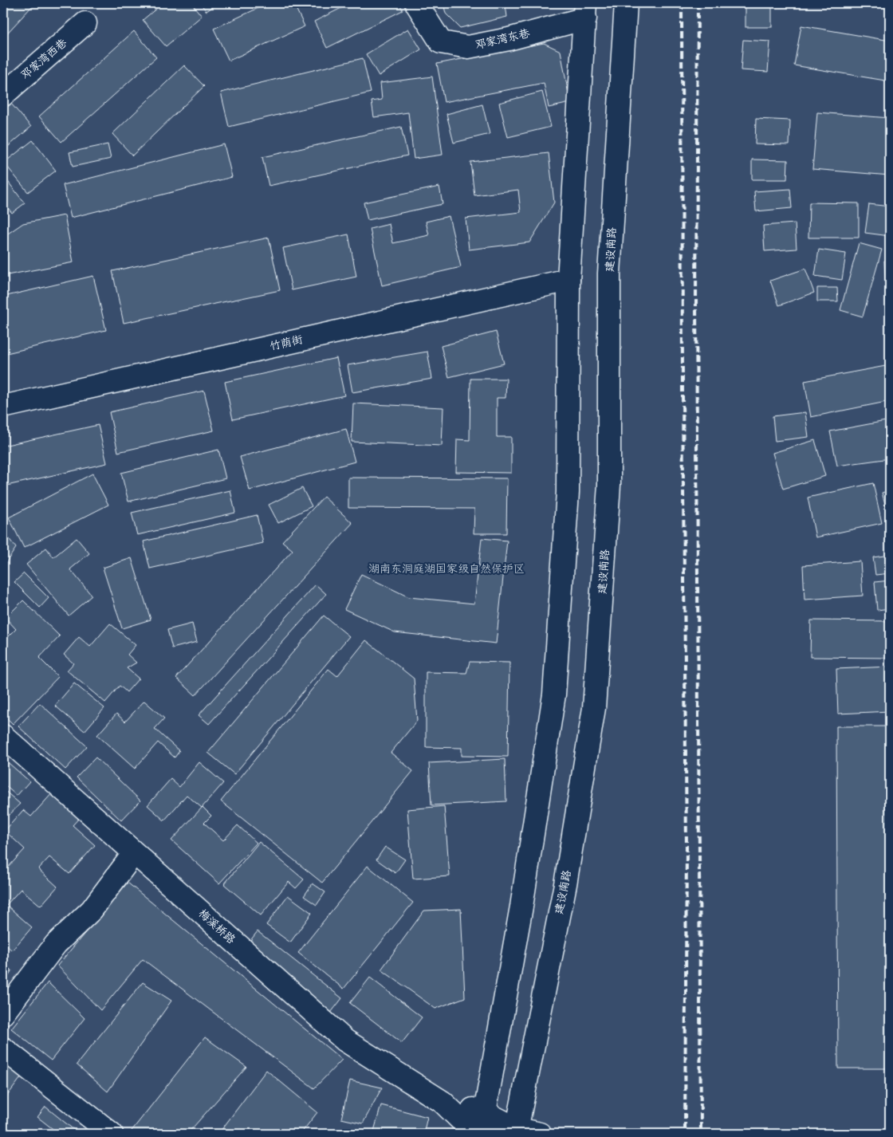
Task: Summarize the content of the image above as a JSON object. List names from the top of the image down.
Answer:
{
  "streets": {
    "main road": [
      "邓家湾东巷",
      "邓家湾西巷",
      "建设南路",
      "竹荫街",
      "梅溪桥路"
    ]
  },
  "parks": ["湖南东洞庭湖国家级自然保护区"]
}
